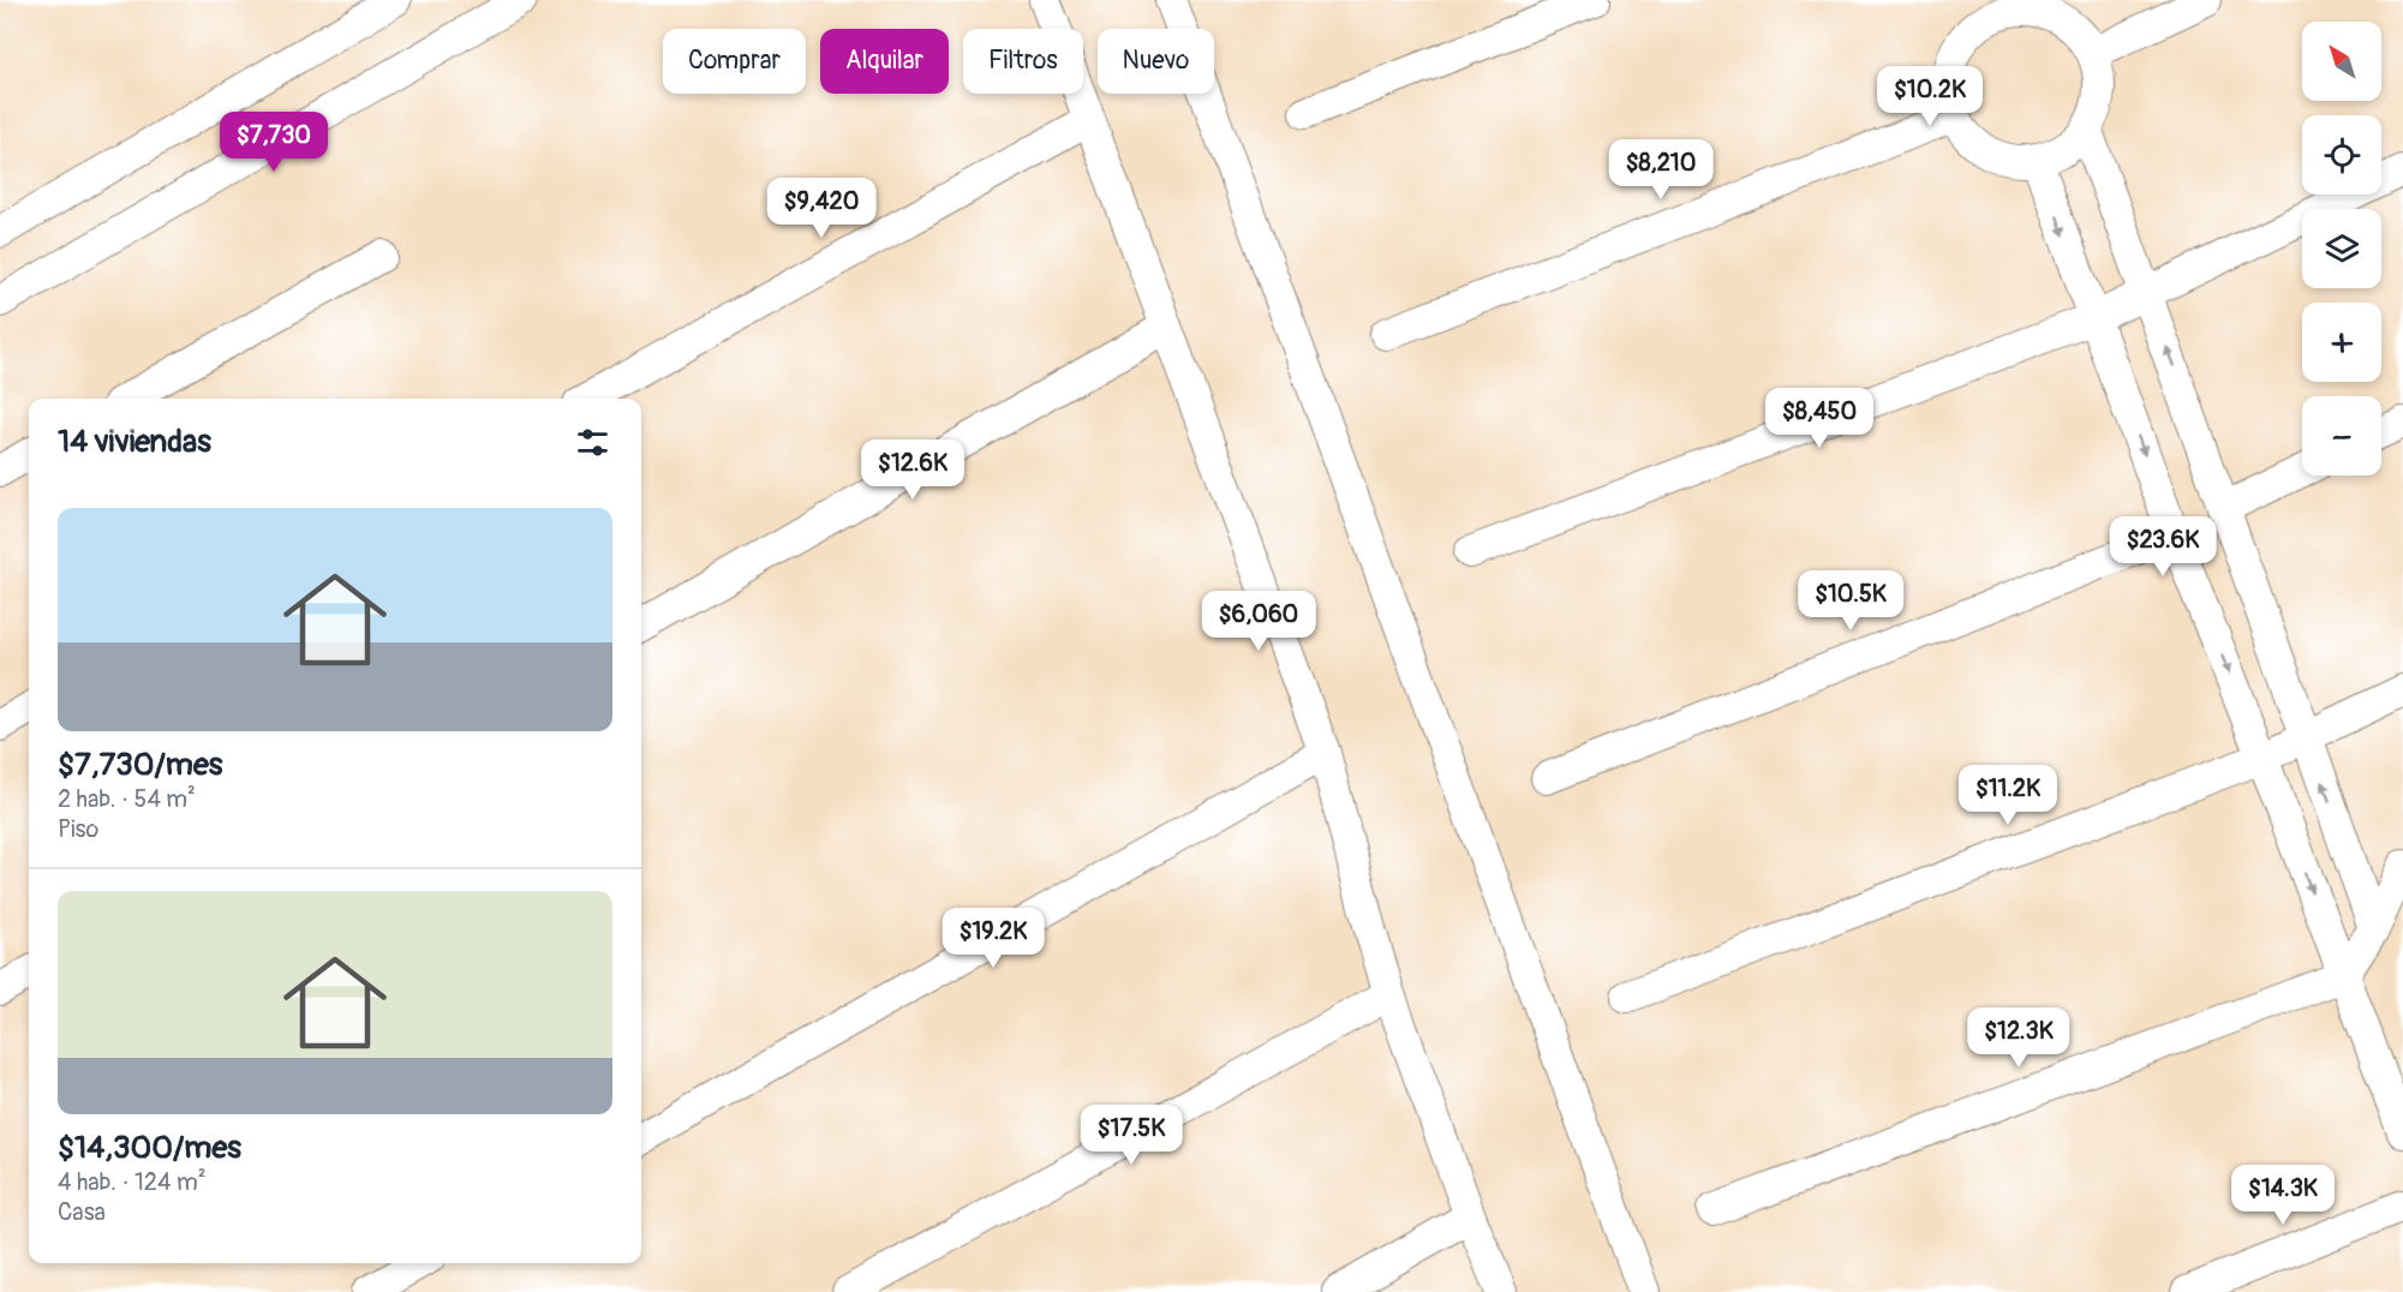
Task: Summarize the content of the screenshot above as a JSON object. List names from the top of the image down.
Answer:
{
  "north": "top left",
  "page": {
    "map_buttons": ["+", "−"],
    "chip": [
      "Comprar",
      "Alquilar",
      "Filtros",
      "Nuevo"
    ],
    "price": [
      "$10.2K",
      "$7,730",
      "$8,210",
      "$9,420",
      "$8,450",
      "$12.6K",
      "$23.6K",
      "$10.5K",
      "$6,060",
      "$11.2K",
      "$19.2K",
      "$12.3K",
      "$17.5K",
      "$14.3K"
    ],
    "heading": "14 viviendas",
    "list": [
      {
        "name": "$7,730/mes",
        "note": "2 hab. · 54 m² · Piso"
      },
      {
        "name": "$14,300/mes",
        "note": "4 hab. · 124 m² · Casa"
      }
    ]
  }
}
